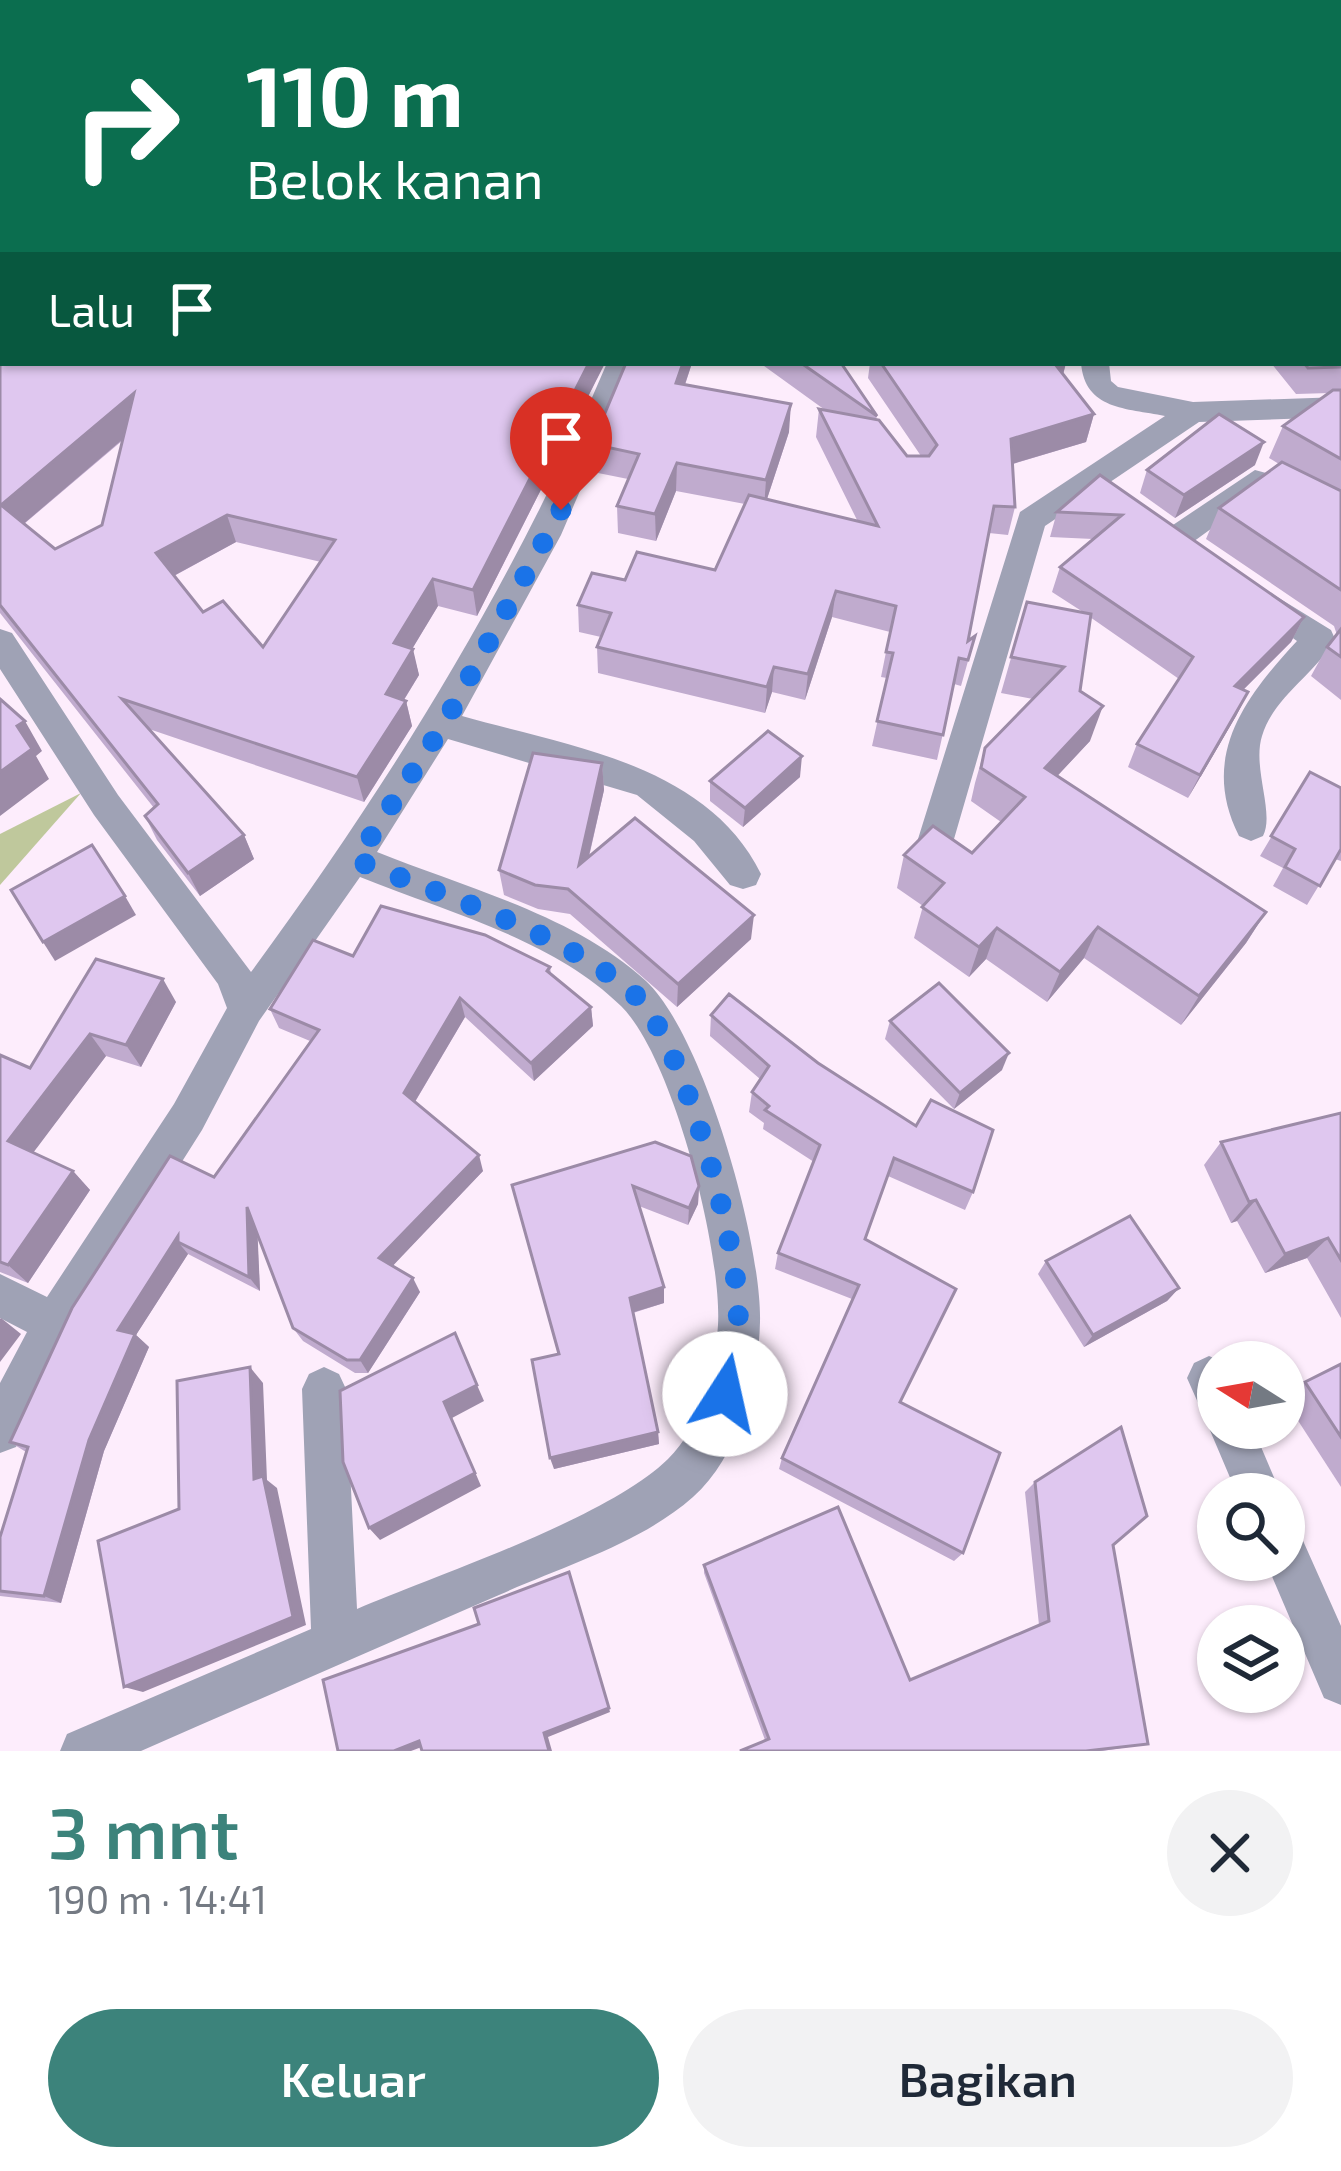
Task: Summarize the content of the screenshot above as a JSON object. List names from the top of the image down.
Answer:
{
  "north": "left",
  "page": {
    "turn": ["110 m", "Belok kanan"],
    "then": "Lalu",
    "heading": ["3 mnt", "190 m · 14:41"],
    "buttons": ["Keluar", "Bagikan"]
  }
}
